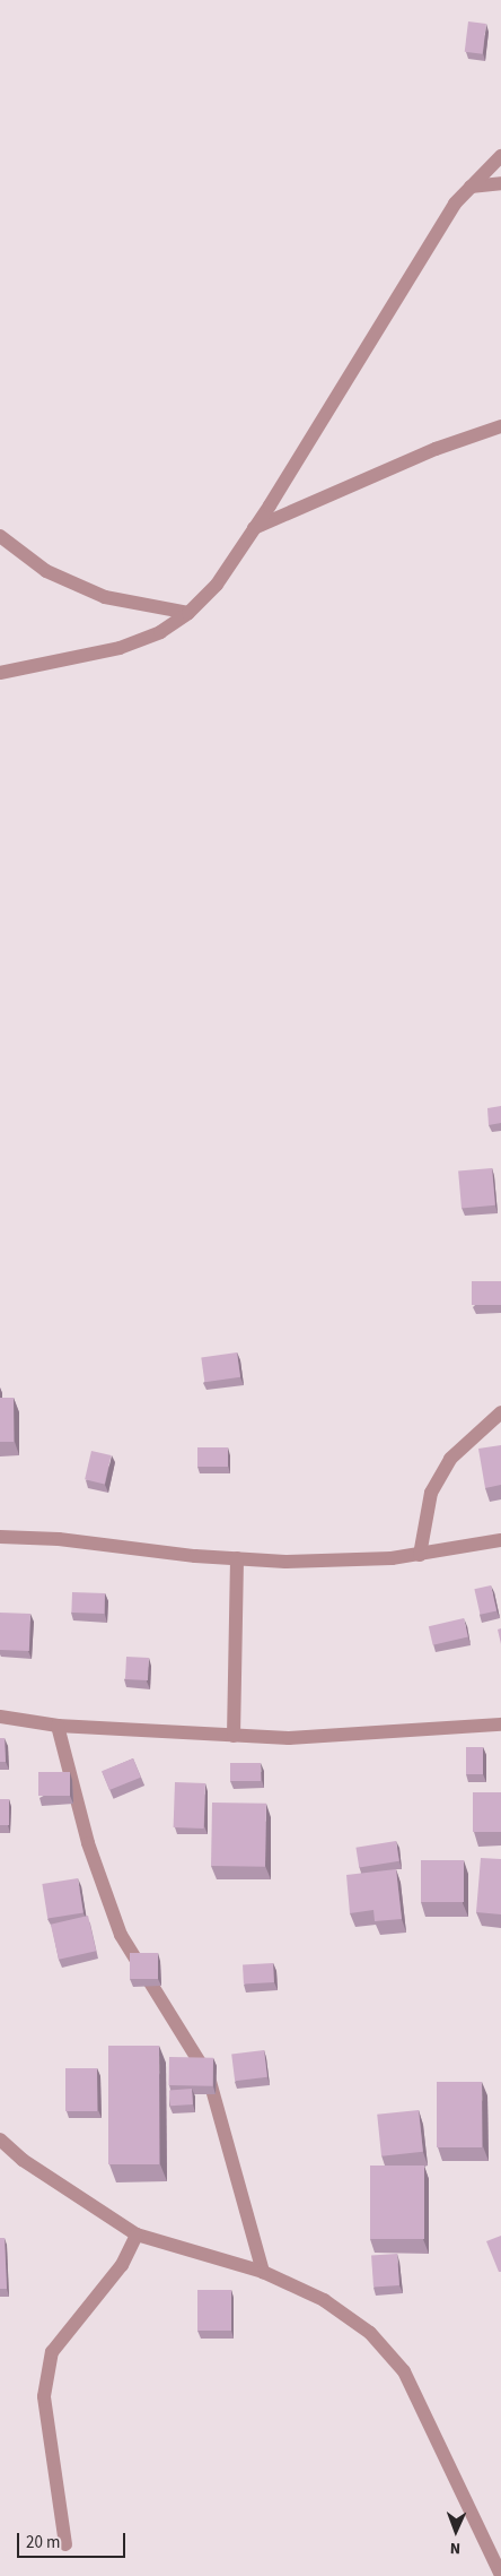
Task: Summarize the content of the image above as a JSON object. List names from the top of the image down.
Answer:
{
  "scale_bar": "20 m",
  "north": "bottom"
}
